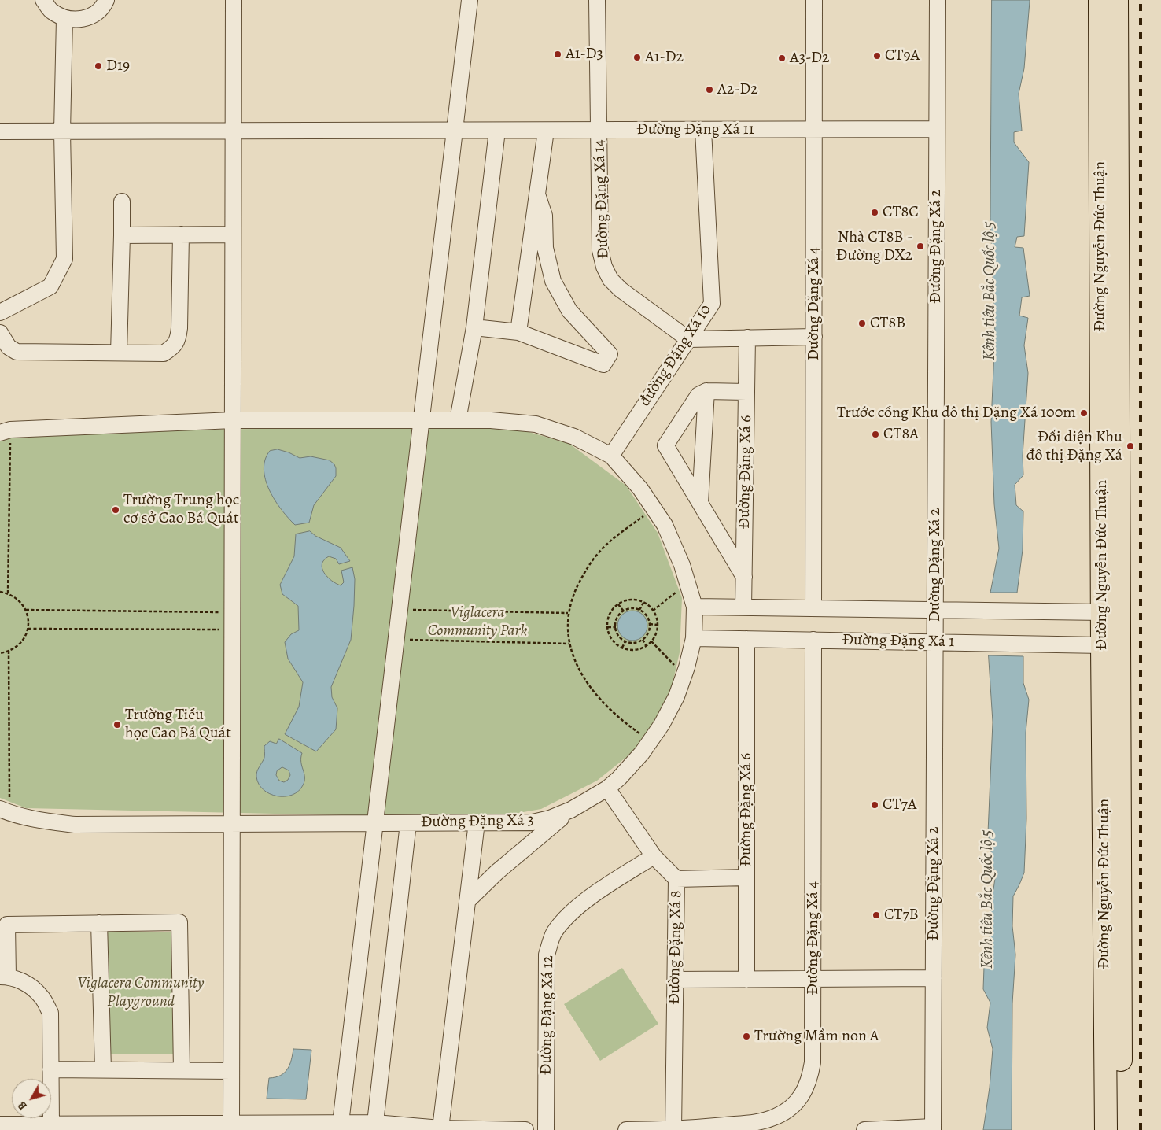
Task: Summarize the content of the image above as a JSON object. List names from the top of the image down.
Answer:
{
  "streets": {
    "highway": ["Đường Nguyễn Đức Thuận"],
    "street": [
      "Đường Đặng Xá 11",
      "Đường Đặng Xá 14",
      "Đường Đặng Xá 2",
      "Đường Đặng Xá 4",
      "đường Đặng Xá 10",
      "Đường Đặng Xá 6",
      "Đường Đặng Xá 1",
      "Đường Đặng Xá 3",
      "Đường Đặng Xá 8",
      "Đường Đặng Xá 12"
    ]
  },
  "crossings": [
    ["Đường Đặng Xá 11", "Đường Đặng Xá 14"],
    ["Đường Đặng Xá 11", "Đường Đặng Xá 2"],
    ["Đường Đặng Xá 11", "Đường Đặng Xá 4"],
    ["Đường Đặng Xá 11", "đường Đặng Xá 10"],
    ["Đường Đặng Xá 14", "đường Đặng Xá 10"],
    ["Đường Đặng Xá 2", "Đường Đặng Xá 1"],
    ["Đường Nguyễn Đức Thuận", "Đường Đặng Xá 1"],
    ["Đường Đặng Xá 4", "Đường Đặng Xá 1"],
    ["Đường Đặng Xá 4", "Đường Đặng Xá 8"],
    ["đường Đặng Xá 10", "Đường Đặng Xá 3"],
    ["Đường Đặng Xá 6", "Đường Đặng Xá 1"],
    ["Đường Đặng Xá 1", "Đường Đặng Xá 3"],
    ["Đường Đặng Xá 3", "Đường Đặng Xá 8"],
    ["Đường Đặng Xá 8", "Đường Đặng Xá 12"]
  ],
  "water": ["Kênh tiêu Bắc Quốc lộ 5"],
  "parks": ["Viglacera Community Park", "Viglacera Community Playground"],
  "places": [
    "A1-D3",
    "CT9A",
    "A1-D2",
    "A3-D2",
    "D19",
    "A2-D2",
    "CT8C",
    "Nhà CT8B - Đường DX2",
    "CT8B",
    "Trước cổng Khu đô thị Đặng Xá 100m",
    "CT8A",
    "Đối diện Khu đô thị Đặng Xá",
    "Trường Trung học cơ sở Cao Bá Quát",
    "Trường Tiểu học Cao Bá Quát",
    "CT7A",
    "CT7B",
    "Trường Mầm non A"
  ],
  "north": "bottom left"
}
